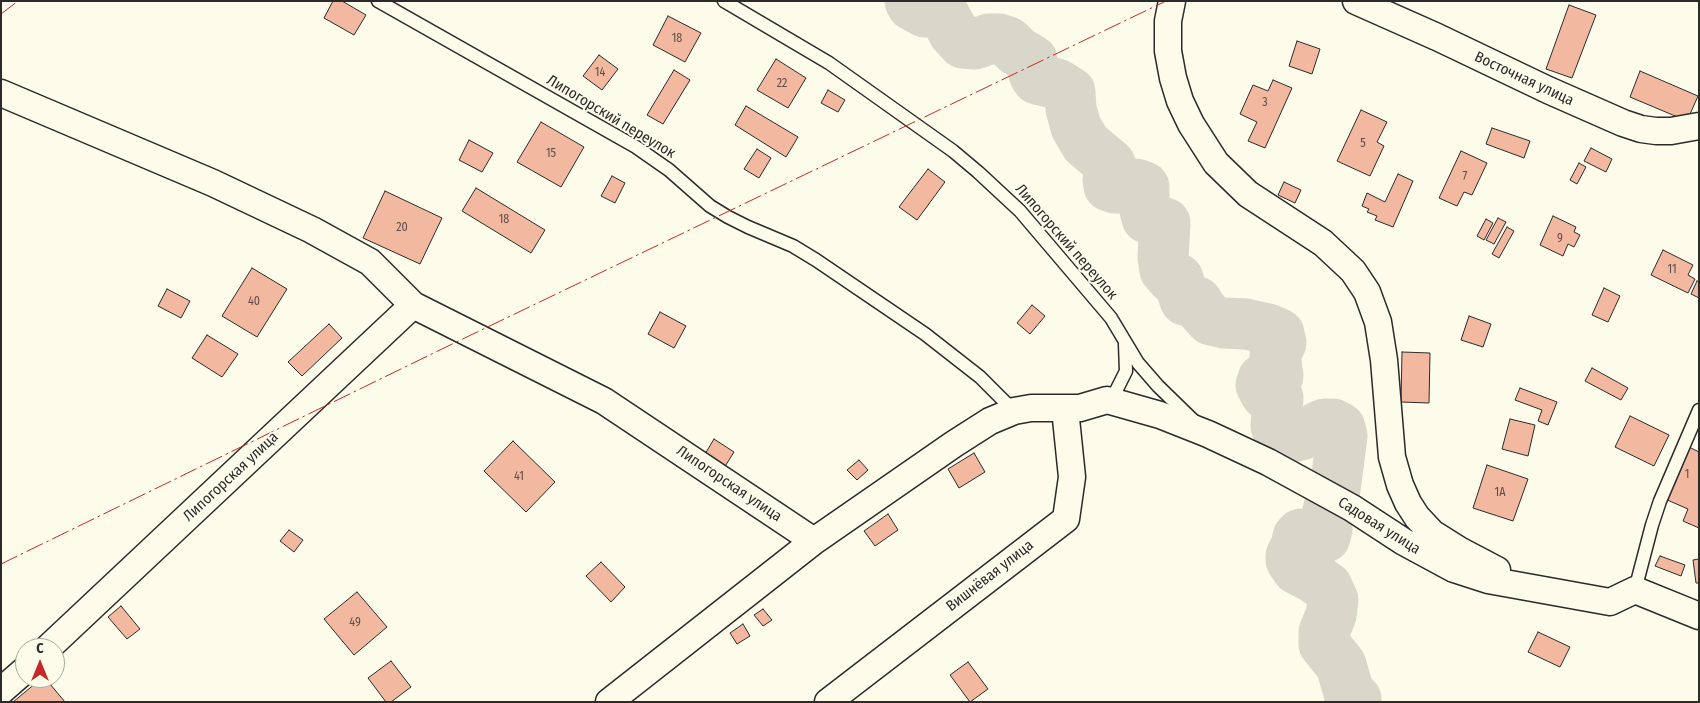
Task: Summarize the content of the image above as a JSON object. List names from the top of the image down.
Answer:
{
  "streets": {
    "street": [
      "Восточная улица",
      "Липогорская улица",
      "Садовая улица",
      "Вишнёвая улица"
    ],
    "lane": ["Липогорский переулок"]
  },
  "crossings": [
    ["Липогорский переулок", "Садовая улица"]
  ],
  "house_numbers": [
    "18",
    "14",
    "22",
    "3",
    "5",
    "15",
    "7",
    "18",
    "20",
    "9",
    "11",
    "40",
    "1",
    "41",
    "1А",
    "49"
  ],
  "north": "top"
}
